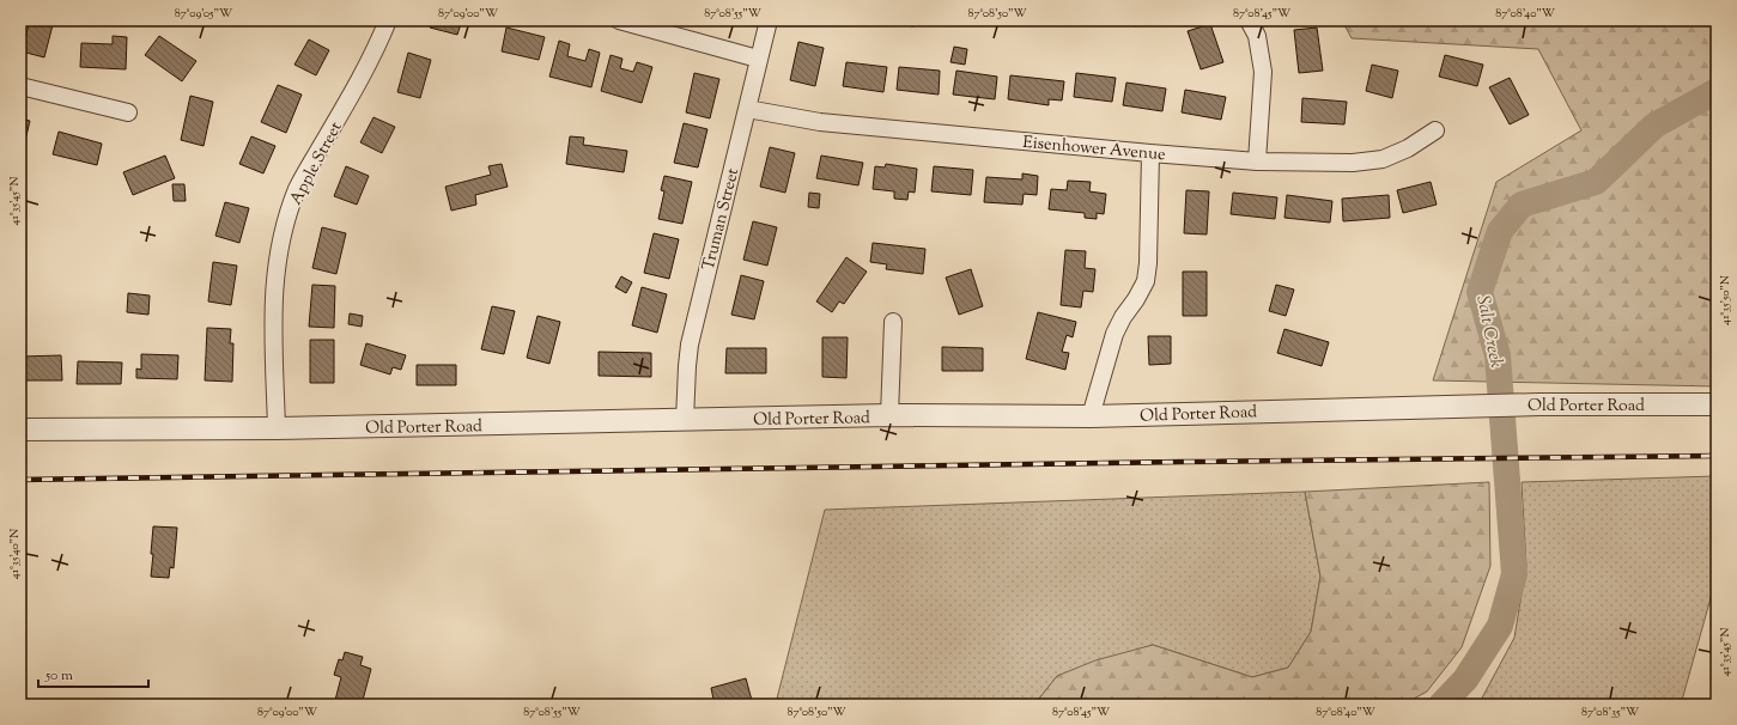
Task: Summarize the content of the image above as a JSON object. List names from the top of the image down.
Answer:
{
  "streets": {
    "street": [
      "Eisenhower Avenue",
      "Apple Street",
      "Truman Street",
      "Old Porter Road"
    ]
  },
  "crossings": [
    ["Eisenhower Avenue", "Truman Street"],
    ["Apple Street", "Old Porter Road"],
    ["Truman Street", "Old Porter Road"]
  ],
  "water": ["Salt Creek"],
  "scale_bar": "50 m",
  "coordinates": [
    "87°09'05\"W",
    "87°09'00\"W",
    "87°08'55\"W",
    "87°08'50\"W",
    "87°08'45\"W",
    "87°08'40\"W",
    "41°35'45\"N",
    "41°35'50\"N",
    "41°35'40\"N",
    "87°08'35\"W"
  ]
}
